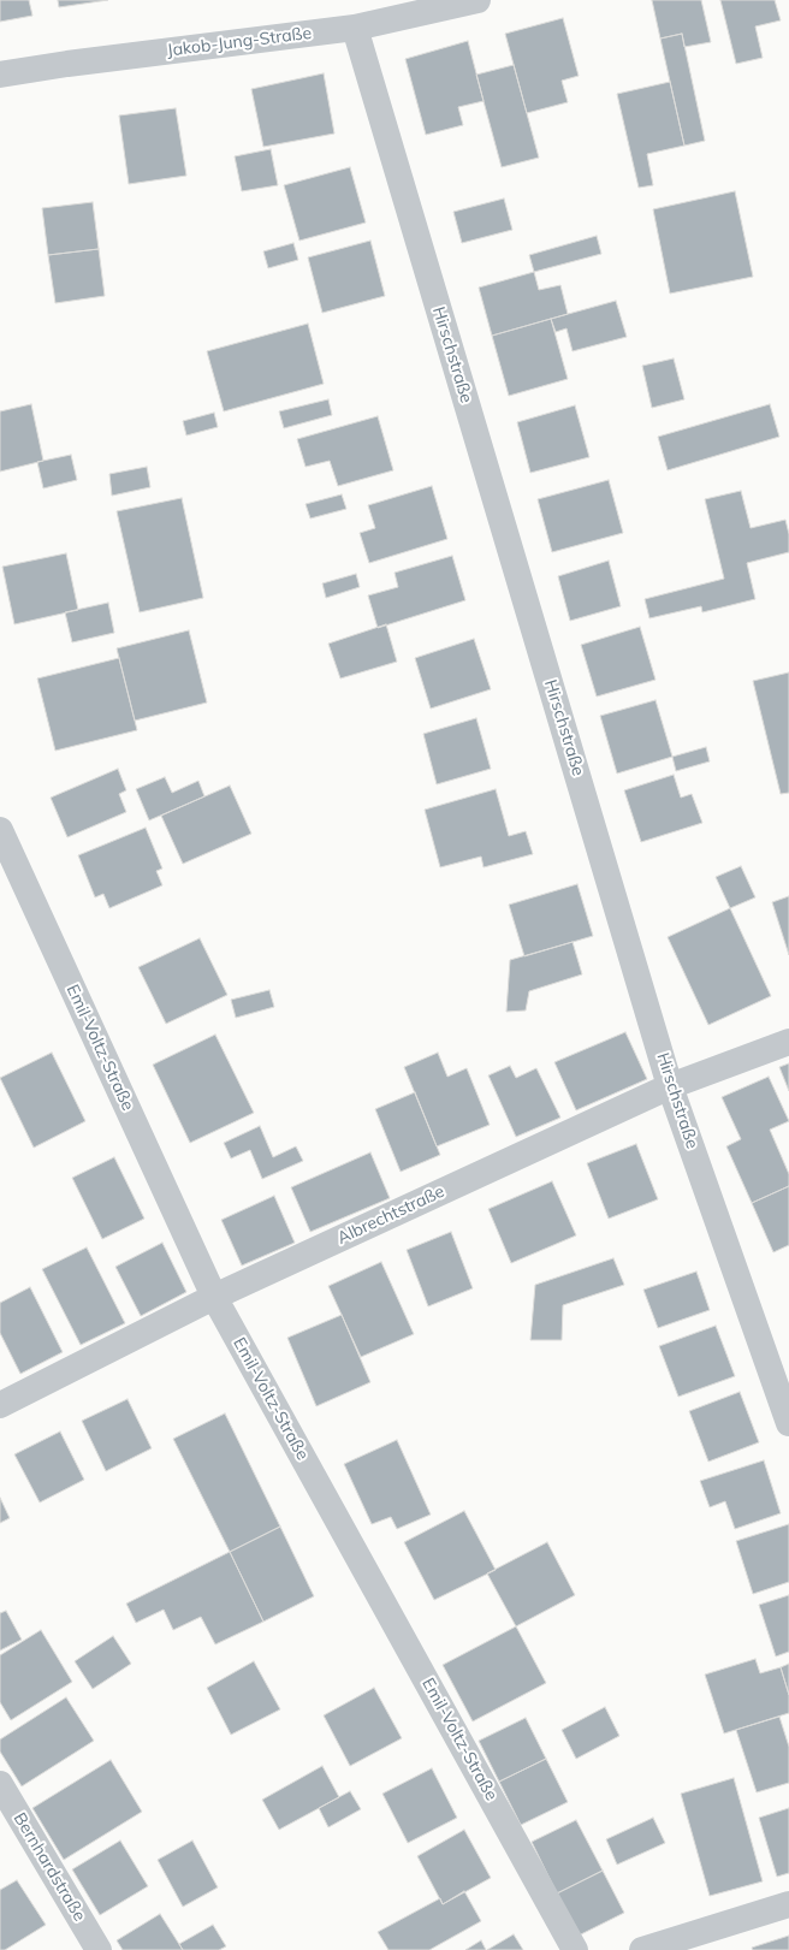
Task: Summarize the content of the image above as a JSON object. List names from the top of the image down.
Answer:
{
  "streets": {
    "street": [
      "Jakob-Jung-Straße",
      "Hirschstraße",
      "Emil-Voltz-Straße",
      "Albrechtstraße",
      "Bernhardstraße"
    ]
  },
  "crossings": [
    ["Jakob-Jung-Straße", "Hirschstraße"],
    ["Hirschstraße", "Albrechtstraße"],
    ["Emil-Voltz-Straße", "Albrechtstraße"]
  ]
}
